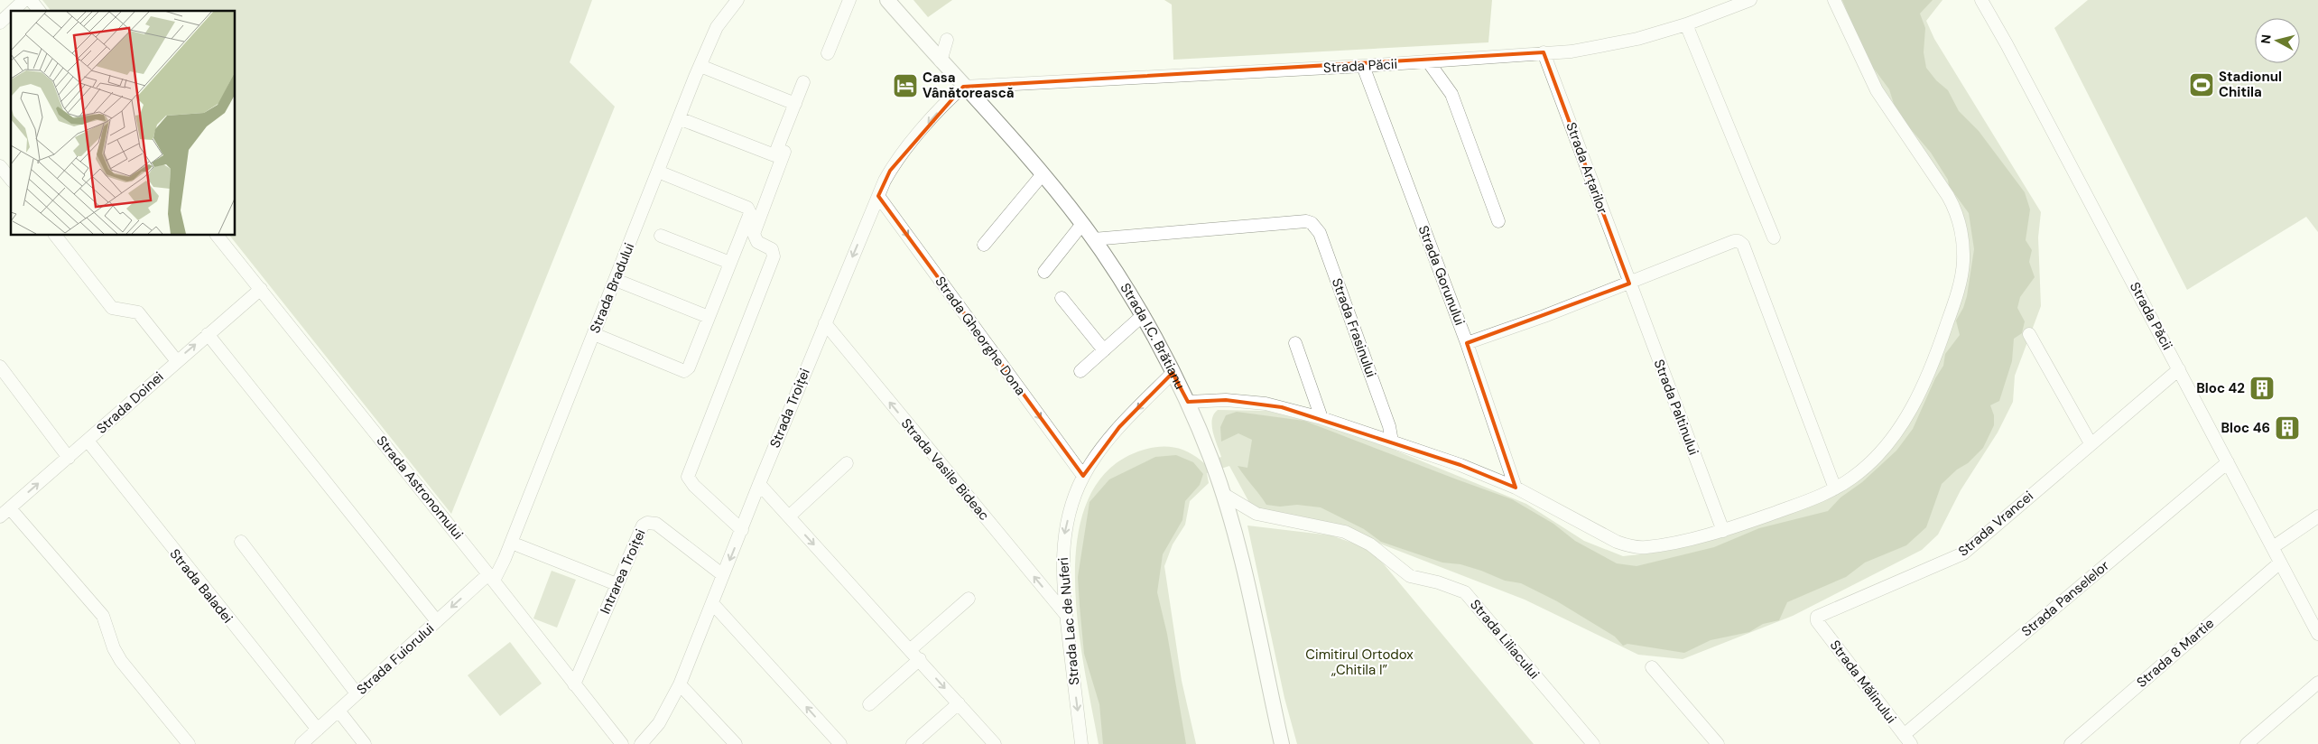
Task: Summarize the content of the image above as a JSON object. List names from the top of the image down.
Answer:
{
  "streets": {
    "main road": ["Strada I.C. Brătianu"],
    "street": [
      "Strada Păcii",
      "Strada Arțarilor",
      "Strada Gorunului",
      "Strada Bradului",
      "Strada Frasinului",
      "Strada Gheorghe Dona",
      "Strada Doinei",
      "Strada Paltinului",
      "Strada Troiței",
      "Strada Vasile Bideac",
      "Strada Astronomului",
      "Strada Vrancei",
      "Intrarea Troiței",
      "Strada Baladei",
      "Strada Panselelor",
      "Strada Lac de Nuferi",
      "Strada Liliacului",
      "Strada 8 Martie",
      "Strada Fuiorului",
      "Strada Mălinului"
    ]
  },
  "crossings": [
    ["Strada Păcii", "Strada Arțarilor"],
    ["Strada Păcii", "Strada Gorunului"],
    ["Strada Păcii", "Strada I.C. Brătianu"],
    ["Strada Păcii", "Strada Troiței"],
    ["Strada Păcii", "Strada Vrancei"],
    ["Strada Păcii", "Strada Panselelor"],
    ["Strada Păcii", "Strada 8 Martie"],
    ["Strada Arțarilor", "Strada Paltinului"],
    ["Strada Bradului", "Strada Astronomului"],
    ["Strada Bradului", "Strada Fuiorului"],
    ["Strada Frasinului", "Strada I.C. Brătianu"],
    ["Strada Gheorghe Dona", "Strada Troiței"],
    ["Strada Gheorghe Dona", "Strada Lac de Nuferi"],
    ["Strada I.C. Brătianu", "Strada Troiței"],
    ["Strada I.C. Brătianu", "Strada Lac de Nuferi"],
    ["Strada I.C. Brătianu", "Strada Liliacului"],
    ["Strada Doinei", "Strada Astronomului"],
    ["Strada Doinei", "Strada Baladei"],
    ["Strada Troiței", "Strada Vasile Bideac"],
    ["Strada Troiței", "Intrarea Troiței"],
    ["Strada Vasile Bideac", "Strada Lac de Nuferi"],
    ["Strada Astronomului", "Intrarea Troiței"],
    ["Strada Astronomului", "Strada Fuiorului"],
    ["Strada Vrancei", "Strada Mălinului"],
    ["Strada Baladei", "Strada Fuiorului"],
    ["Strada Panselelor", "Strada Mălinului"]
  ],
  "one_way": [
    "Strada Gheorghe Dona",
    "Strada Troiței",
    "Strada Vasile Bideac",
    "Strada Lac de Nuferi"
  ],
  "parks": ["Cimitirul Ortodox „Chitila I”"],
  "places": {
    "sports": ["Stadionul Chitila"],
    "hotel": ["Casa Vânătorească"],
    "building": ["Bloc 42", "Bloc 46"]
  },
  "north": "left"
}
